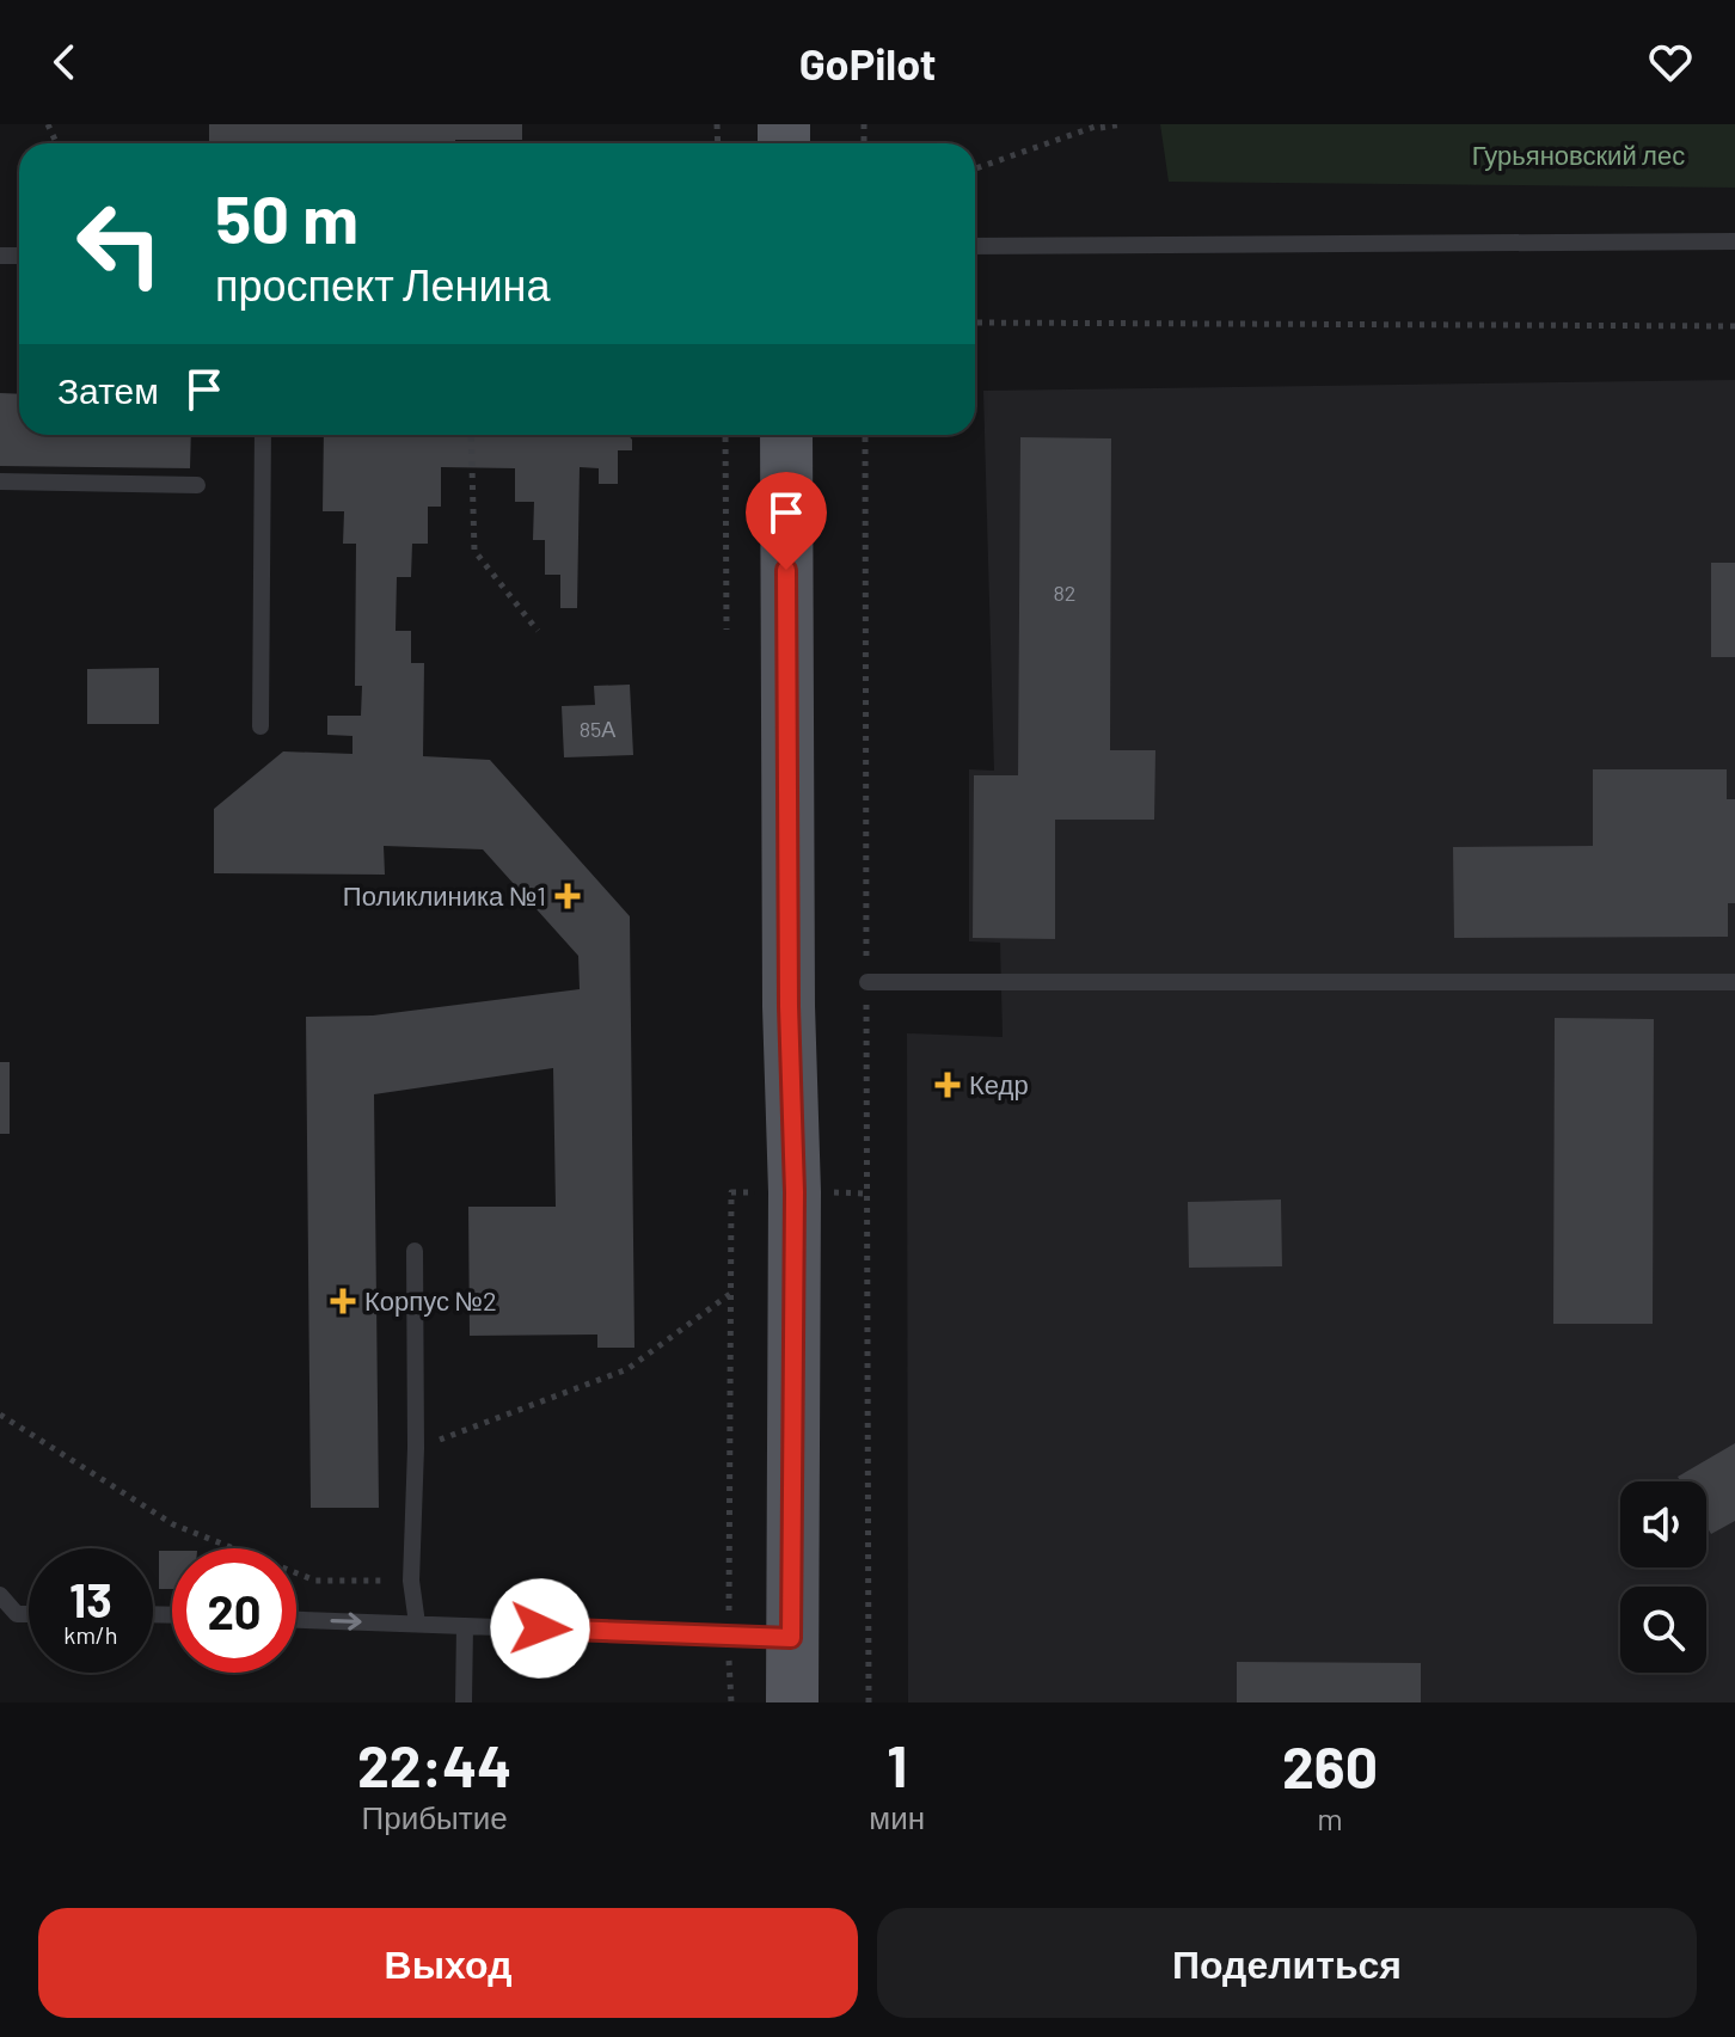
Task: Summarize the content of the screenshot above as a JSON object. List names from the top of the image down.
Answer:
{
  "parks": ["Гурьяновский лес"],
  "places": {
    "health": ["Поликлиника №1", "Кедр", "Корпус №2"]
  },
  "house_numbers": ["82", "85А"],
  "page": {
    "header": "GoPilot",
    "turn": ["50 m", "проспект Ленина"],
    "then": "Затем",
    "speed": "13 km/h",
    "limit": "20",
    "eta": [
      "22:44",
      "Прибытие",
      "1",
      "мин",
      "260",
      "m"
    ],
    "buttons": ["Выход", "Поделиться"]
  }
}
